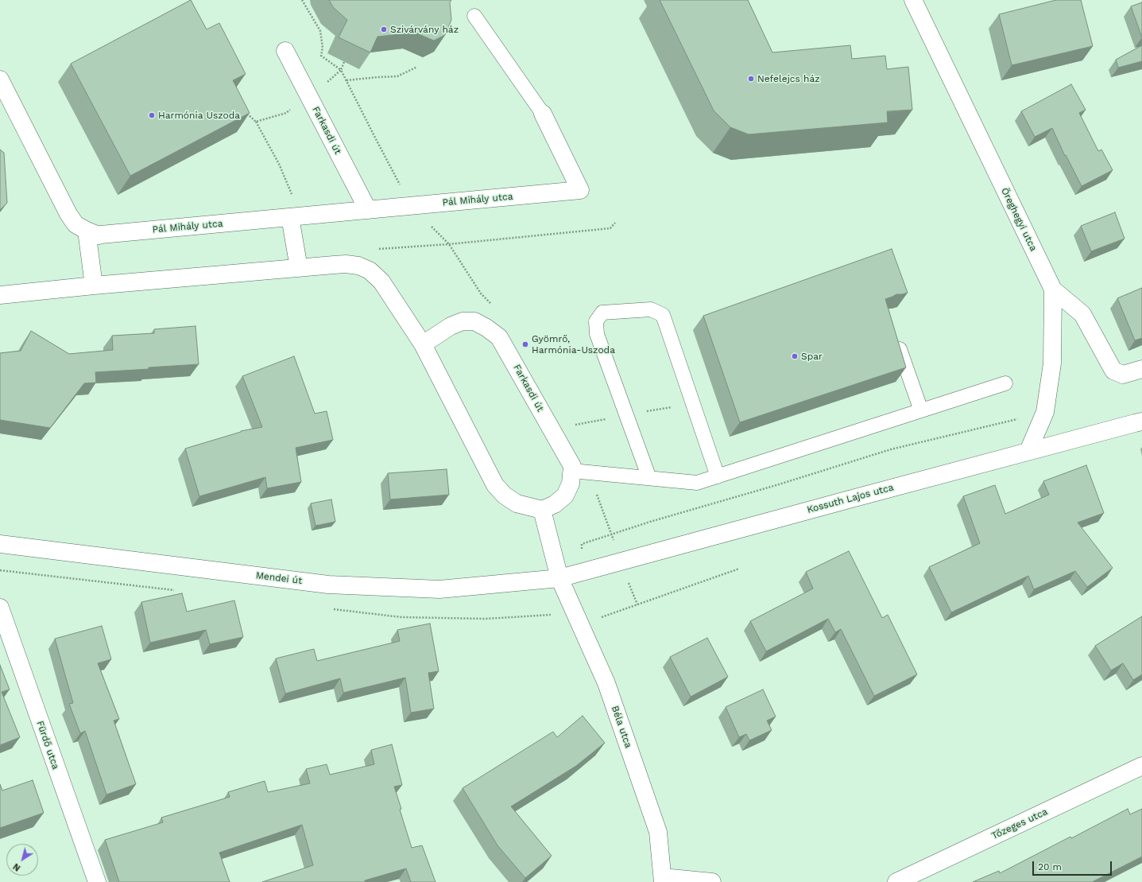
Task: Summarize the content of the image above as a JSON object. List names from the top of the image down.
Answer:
{
  "streets": {
    "street": [
      "Farkasdi út",
      "Pál Mihály utca",
      "Öreghegyi utca",
      "Kossuth Lajos utca",
      "Mendei út",
      "Béla utca",
      "Fürdő utca",
      "Tőzeges utca"
    ]
  },
  "crossings": [
    ["Farkasdi út", "Pál Mihály utca"],
    ["Öreghegyi utca", "Kossuth Lajos utca"],
    ["Kossuth Lajos utca", "Mendei út"],
    ["Kossuth Lajos utca", "Béla utca"],
    ["Mendei út", "Béla utca"]
  ],
  "places": [
    "Szivárvány ház",
    "Nefelejcs ház",
    "Harmónia Uszoda",
    "Gyömrő, Harmónia-Uszoda",
    "Spar"
  ],
  "scale_bar": "20 m",
  "north": "bottom left"
}
